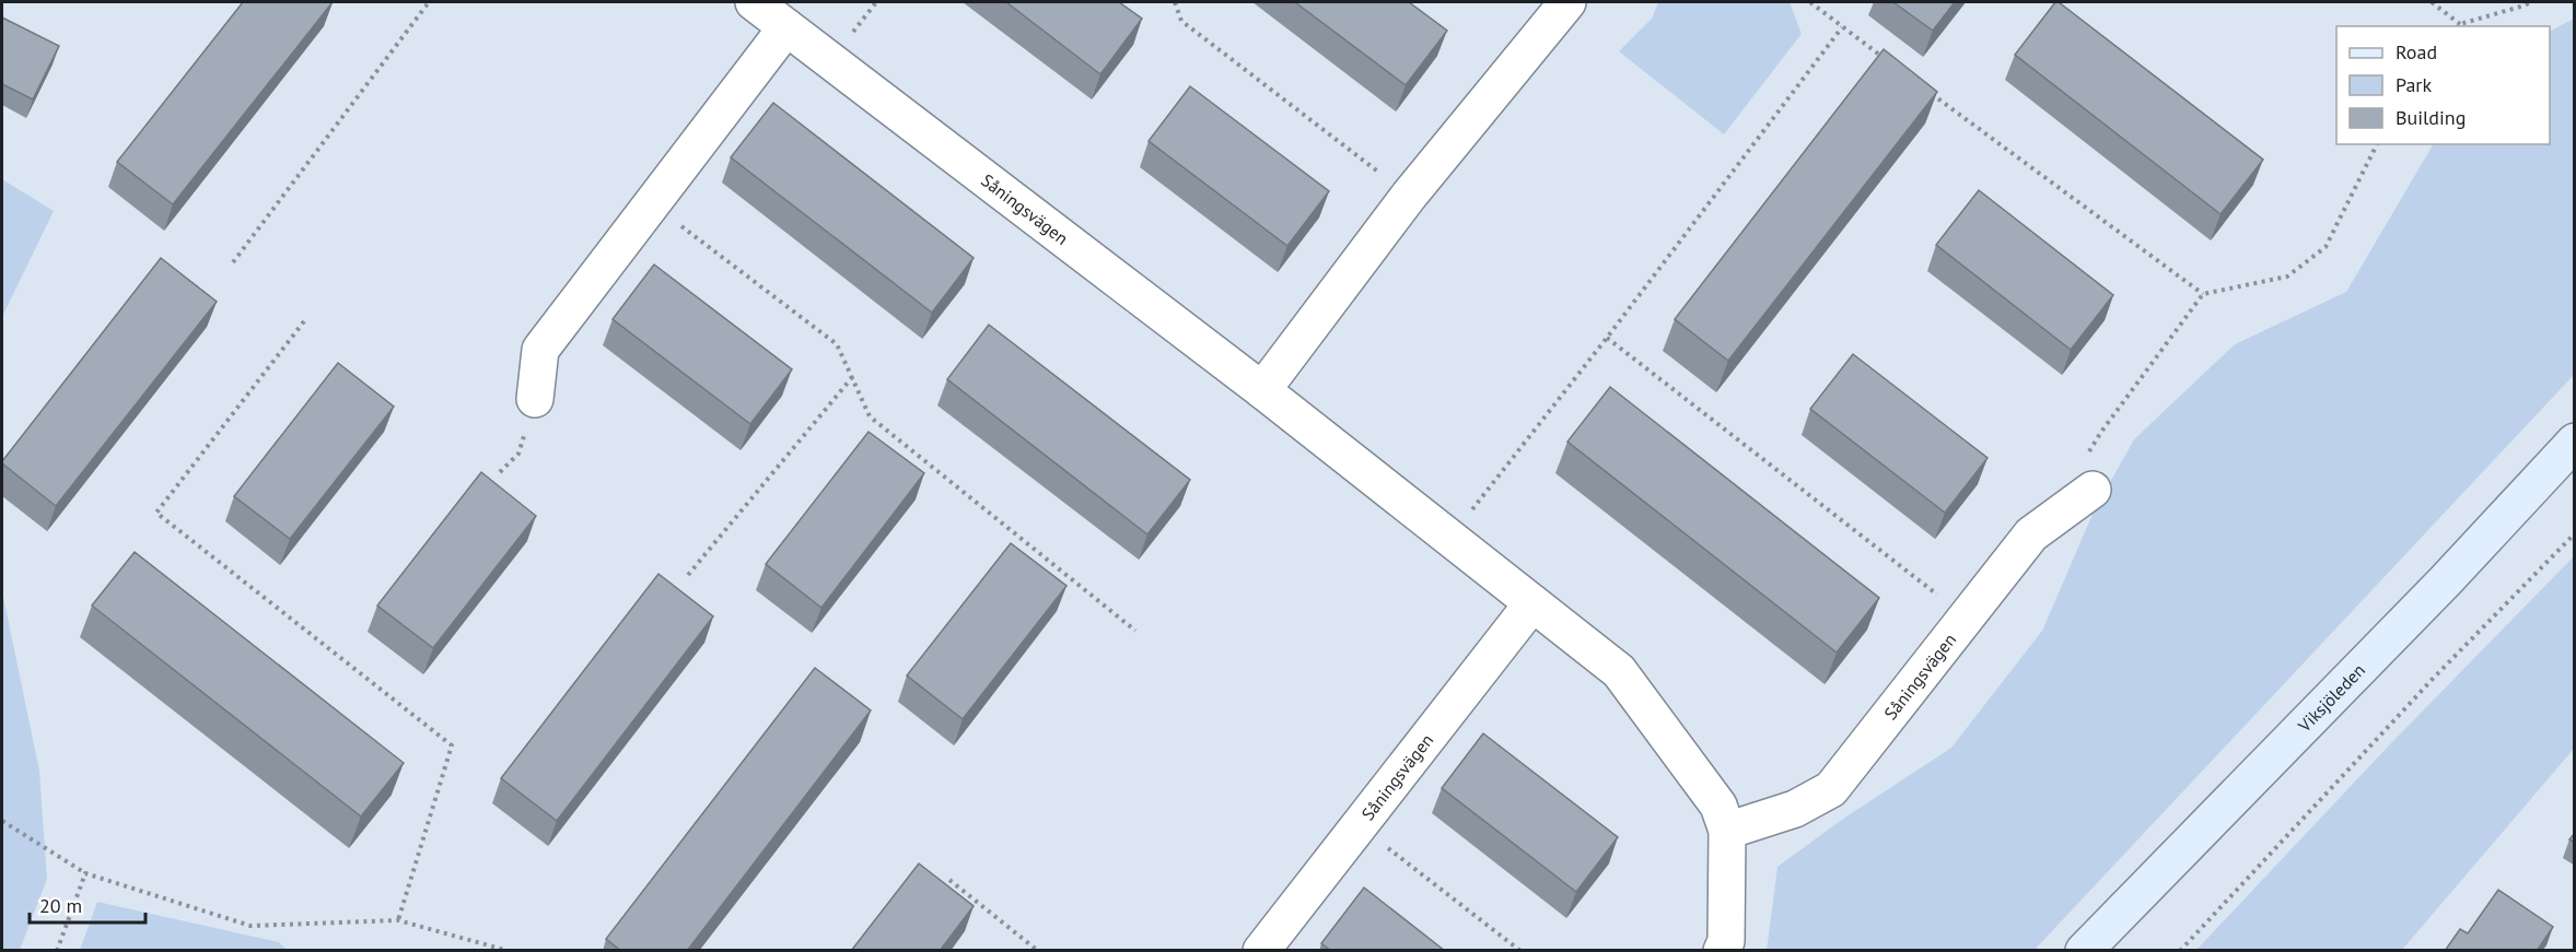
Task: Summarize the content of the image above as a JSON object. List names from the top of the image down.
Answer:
{
  "streets": {
    "main road": ["Viksjöleden"],
    "street": ["Såningsvägen"]
  },
  "legend": ["Road", "Park", "Building"],
  "scale_bar": "20 m"
}
